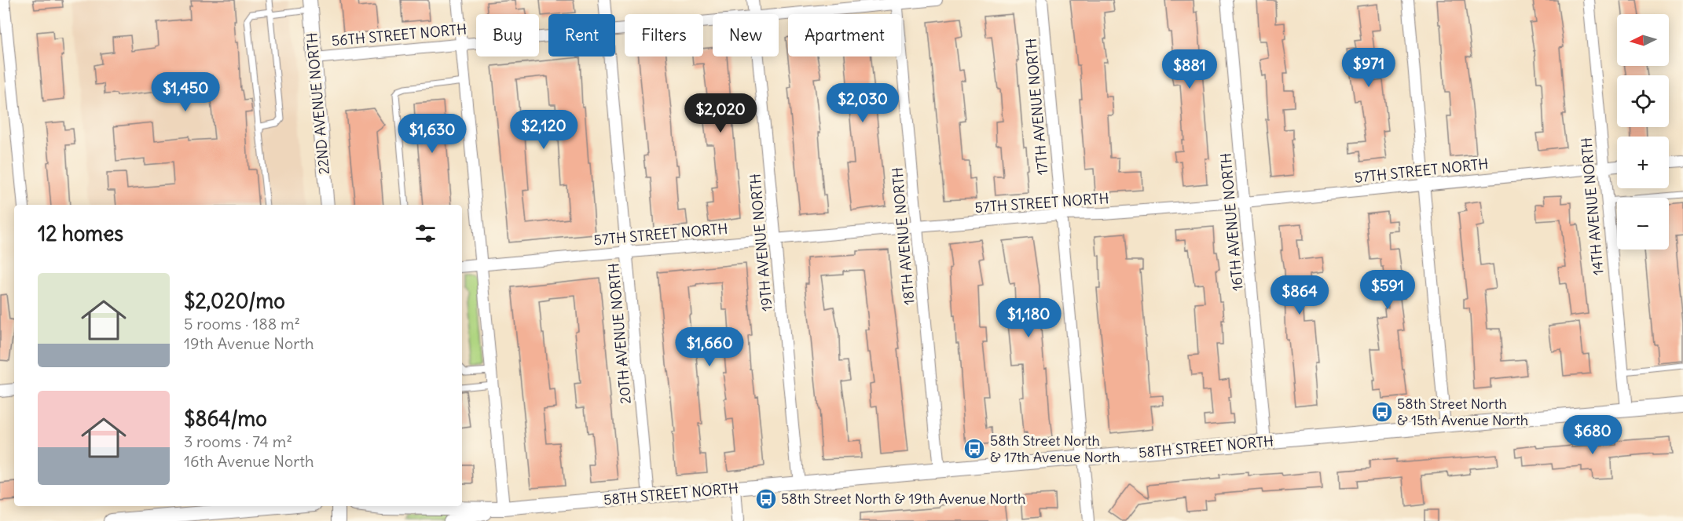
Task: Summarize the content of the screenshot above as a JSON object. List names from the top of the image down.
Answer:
{
  "streets": {
    "street": [
      "56TH STREET NORTH",
      "22ND AVENUE NORTH",
      "17TH AVENUE NORTH",
      "57TH STREET NORTH",
      "14TH AVENUE NORTH",
      "16TH AVENUE NORTH",
      "18TH AVENUE NORTH",
      "19TH AVENUE NORTH",
      "20TH AVENUE NORTH",
      "58TH STREET NORTH"
    ]
  },
  "crossings": [
    ["56TH STREET NORTH", "22ND AVENUE NORTH"],
    ["56TH STREET NORTH", "18TH AVENUE NORTH"],
    ["17TH AVENUE NORTH", "57TH STREET NORTH"],
    ["17TH AVENUE NORTH", "58TH STREET NORTH"],
    ["57TH STREET NORTH", "14TH AVENUE NORTH"],
    ["57TH STREET NORTH", "16TH AVENUE NORTH"],
    ["57TH STREET NORTH", "18TH AVENUE NORTH"],
    ["57TH STREET NORTH", "19TH AVENUE NORTH"],
    ["57TH STREET NORTH", "20TH AVENUE NORTH"],
    ["14TH AVENUE NORTH", "58TH STREET NORTH"],
    ["16TH AVENUE NORTH", "58TH STREET NORTH"],
    ["18TH AVENUE NORTH", "58TH STREET NORTH"],
    ["19TH AVENUE NORTH", "58TH STREET NORTH"],
    ["20TH AVENUE NORTH", "58TH STREET NORTH"]
  ],
  "places": {
    "bus stop": ["58th Street North & 15th Avenue North", "58th Street North & 17th Avenue North", "58th Street North & 19th Avenue North"]
  },
  "north": "left",
  "page": {
    "map_buttons": ["+", "−"],
    "chip": [
      "Buy",
      "Rent",
      "Filters",
      "New",
      "Apartment"
    ],
    "price": [
      "$971",
      "$881",
      "$1,450",
      "$2,030",
      "$2,020",
      "$2,120",
      "$1,630",
      "$591",
      "$864",
      "$1,180",
      "$1,660",
      "$680"
    ],
    "heading": "12 homes",
    "list": [
      {
        "name": "$2,020/mo",
        "note": "5 rooms · 188 m² · 19th Avenue North"
      },
      {
        "name": "$864/mo",
        "note": "3 rooms · 74 m² · 16th Avenue North"
      }
    ]
  }
}
